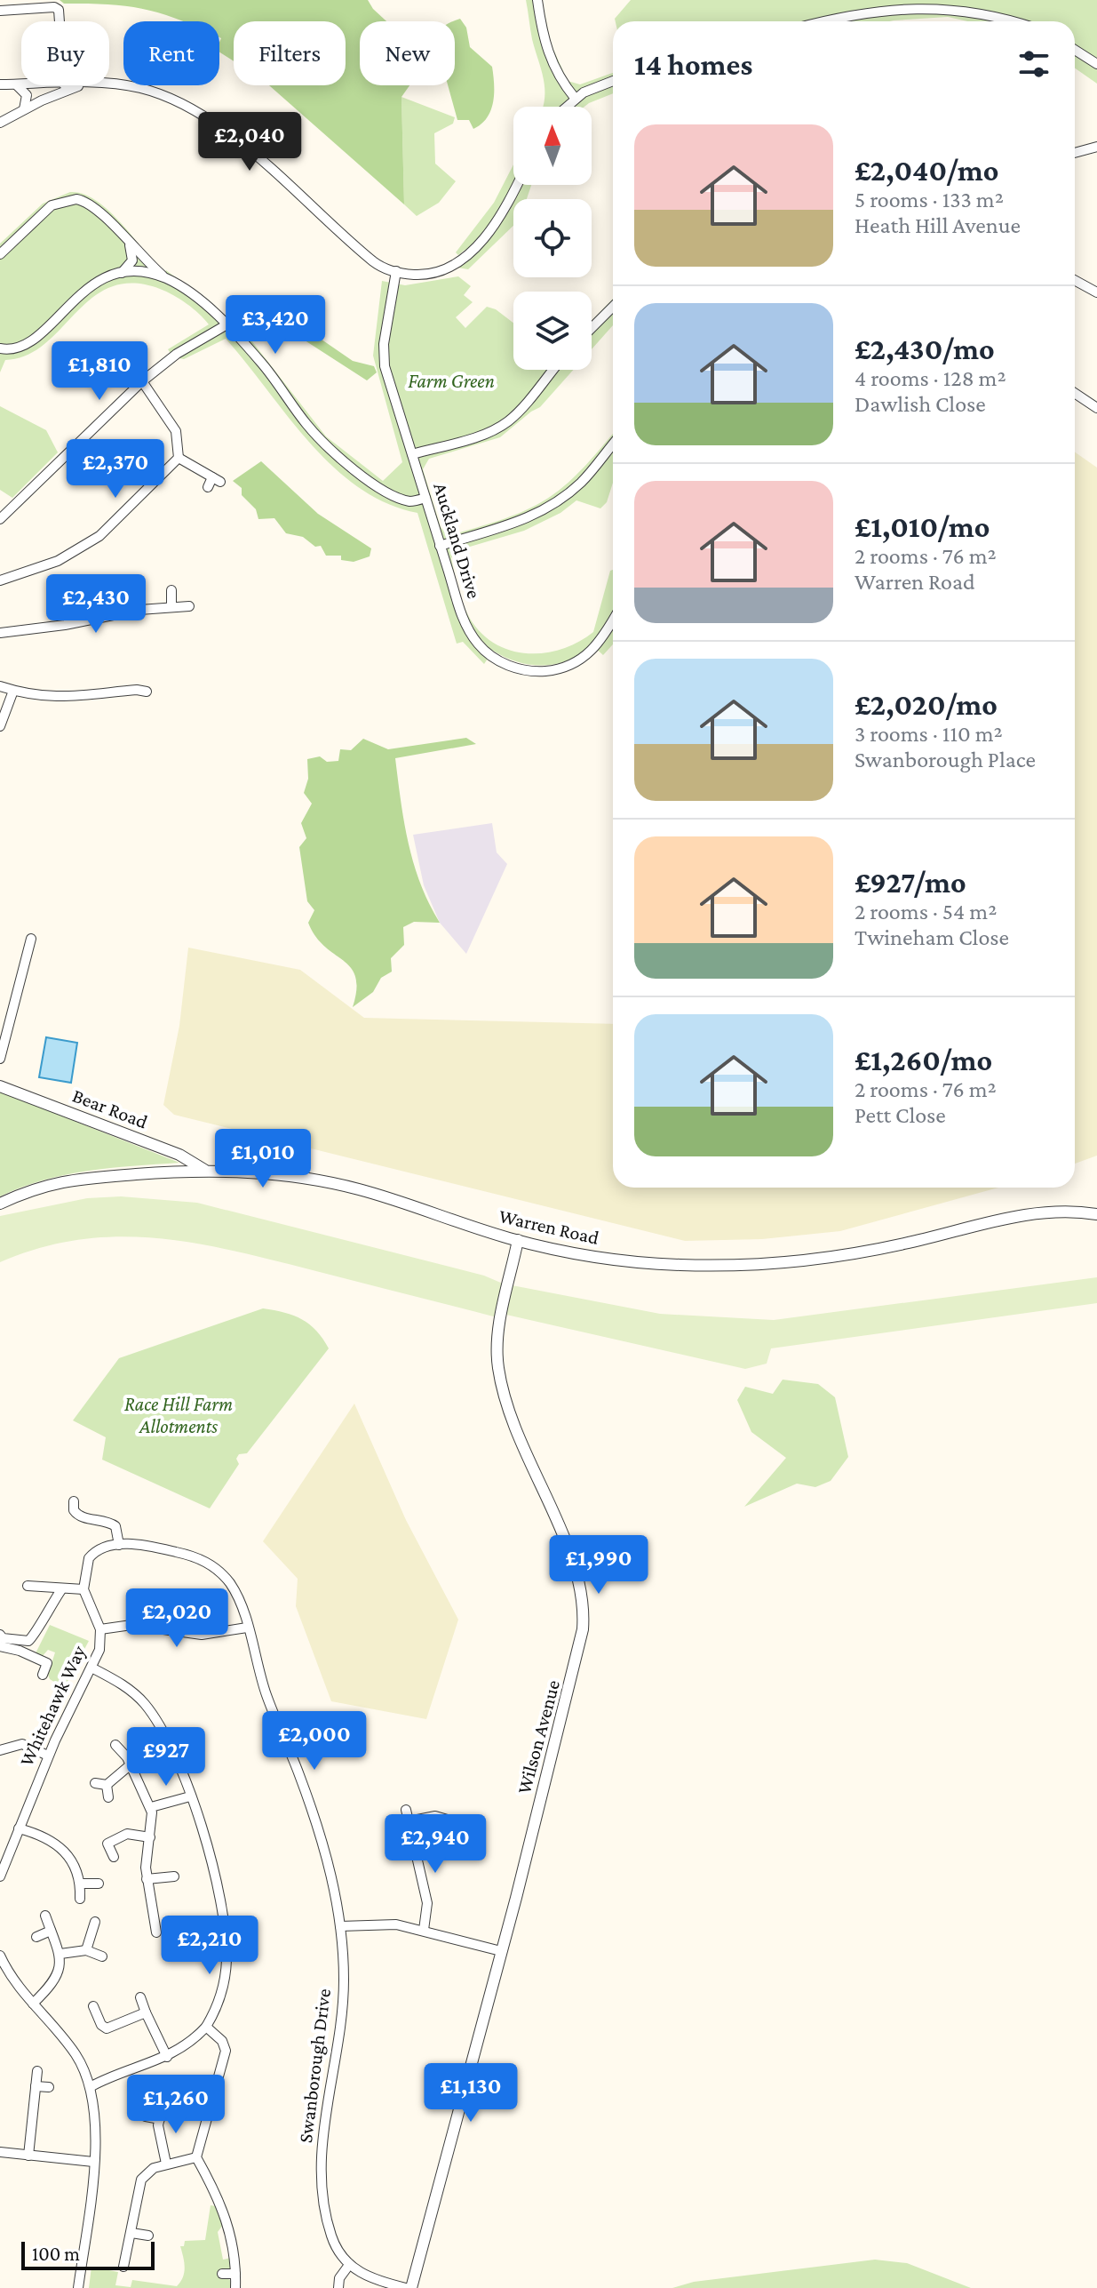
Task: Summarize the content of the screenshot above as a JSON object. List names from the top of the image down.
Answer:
{
  "streets": {
    "street": [
      "Auckland Drive",
      "Bear Road",
      "Warren Road",
      "Whitehawk Way",
      "Wilson Avenue",
      "Swanborough Drive"
    ]
  },
  "crossings": [
    ["Bear Road", "Warren Road"],
    ["Warren Road", "Wilson Avenue"]
  ],
  "parks": ["Farm Green", "Race Hill Farm Allotments"],
  "scale_bar": "100 m",
  "north": "top",
  "page": {
    "chip": [
      "Buy",
      "Rent",
      "Filters",
      "New"
    ],
    "heading": "14 homes",
    "list": [
      {
        "name": "£2,040/mo",
        "note": "5 rooms · 133 m² · Heath Hill Avenue"
      },
      {
        "name": "£2,430/mo",
        "note": "4 rooms · 128 m² · Dawlish Close"
      },
      {
        "name": "£1,010/mo",
        "note": "2 rooms · 76 m² · Warren Road"
      },
      {
        "name": "£2,020/mo",
        "note": "3 rooms · 110 m² · Swanborough Place"
      },
      {
        "name": "£927/mo",
        "note": "2 rooms · 54 m² · Twineham Close"
      },
      {
        "name": "£1,260/mo",
        "note": "2 rooms · 76 m² · Pett Close"
      }
    ],
    "price": [
      "£2,040",
      "£3,420",
      "£1,810",
      "£2,370",
      "£2,430",
      "£1,010",
      "£1,990",
      "£2,020",
      "£2,000",
      "£927",
      "£2,940",
      "£2,210",
      "£1,130",
      "£1,260"
    ],
    "scale": "100 m"
  }
}
